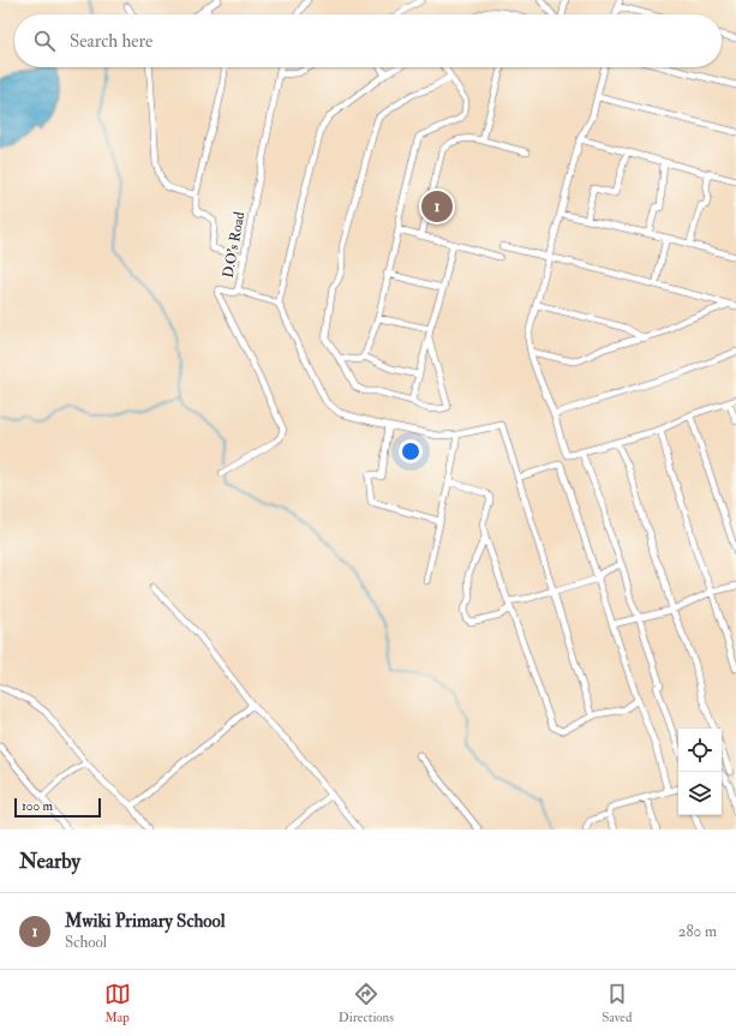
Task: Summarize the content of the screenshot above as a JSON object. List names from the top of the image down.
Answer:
{
  "streets": {
    "street": ["D.O's Road"]
  },
  "scale_bar": "100 m",
  "page": {
    "search": "Search here",
    "pins": "1",
    "scale": "100 m",
    "heading": "Nearby",
    "list": [
      {
        "mark": "1",
        "name": "Mwiki Primary School",
        "note": "School",
        "value": "280 m"
      }
    ],
    "nav": ["Map", "Directions", "Saved"]
  }
}
